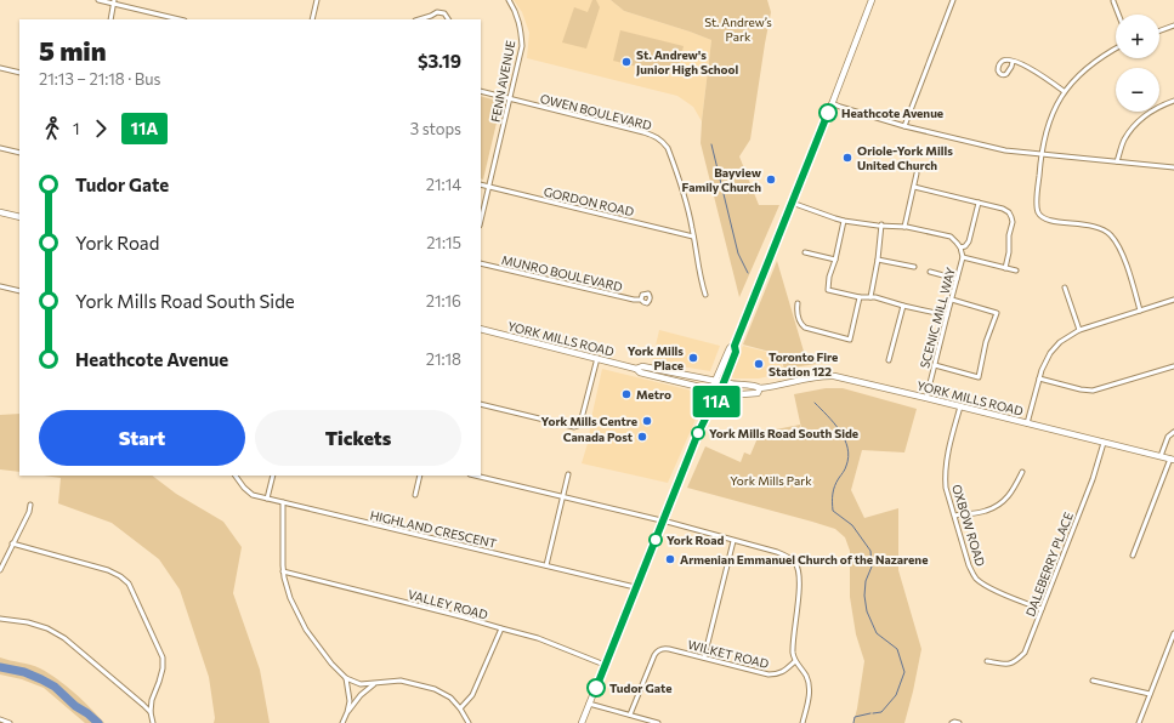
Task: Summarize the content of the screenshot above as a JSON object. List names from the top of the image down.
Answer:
{
  "streets": {
    "main road": ["YORK MILLS ROAD"],
    "street": [
      "FENN AVENUE",
      "OWEN BOULEVARD",
      "GORDON ROAD",
      "MUNRO BOULEVARD",
      "SCENIC MILL WAY",
      "OXBOW ROAD",
      "HIGHLAND CRESCENT",
      "DALEBERRY PLACE",
      "VALLEY ROAD",
      "WILKET ROAD"
    ]
  },
  "crossings": [
    ["FENN AVENUE", "OWEN BOULEVARD"],
    ["FENN AVENUE", "GORDON ROAD"],
    ["OWEN BOULEVARD", "GORDON ROAD"],
    ["SCENIC MILL WAY", "YORK MILLS ROAD"],
    ["YORK MILLS ROAD", "OXBOW ROAD"],
    ["YORK MILLS ROAD", "DALEBERRY PLACE"],
    ["OXBOW ROAD", "DALEBERRY PLACE"]
  ],
  "parks": ["St. Andrew’s Park", "York Mills Park"],
  "places": [
    "St. Andrew's Junior High School",
    "Heathcote Avenue",
    "Oriole-York Mills United Church",
    "Bayview Family Church",
    "York Mills Place",
    "Toronto Fire Station 122",
    "Metro",
    "York Mills Centre",
    "York Mills Road South Side",
    "Canada Post",
    "York Road",
    "Armenian Emmanuel Church of the Nazarene",
    "Tudor Gate"
  ],
  "lines": ["bus line 11A"],
  "page": {
    "on_map": "11A",
    "map_buttons": ["+", "−"],
    "heading": ["5 min", "21:13 – 21:18 · Bus", "$3.19"],
    "legs": ["1", "11A", "3 stops"],
    "list": [
      {
        "name": "Tudor Gate",
        "value": "21:14"
      },
      {
        "name": "York Road",
        "value": "21:15"
      },
      {
        "name": "York Mills Road South Side",
        "value": "21:16"
      },
      {
        "name": "Heathcote Avenue",
        "value": "21:18"
      }
    ],
    "buttons": ["Start", "Tickets"]
  }
}
